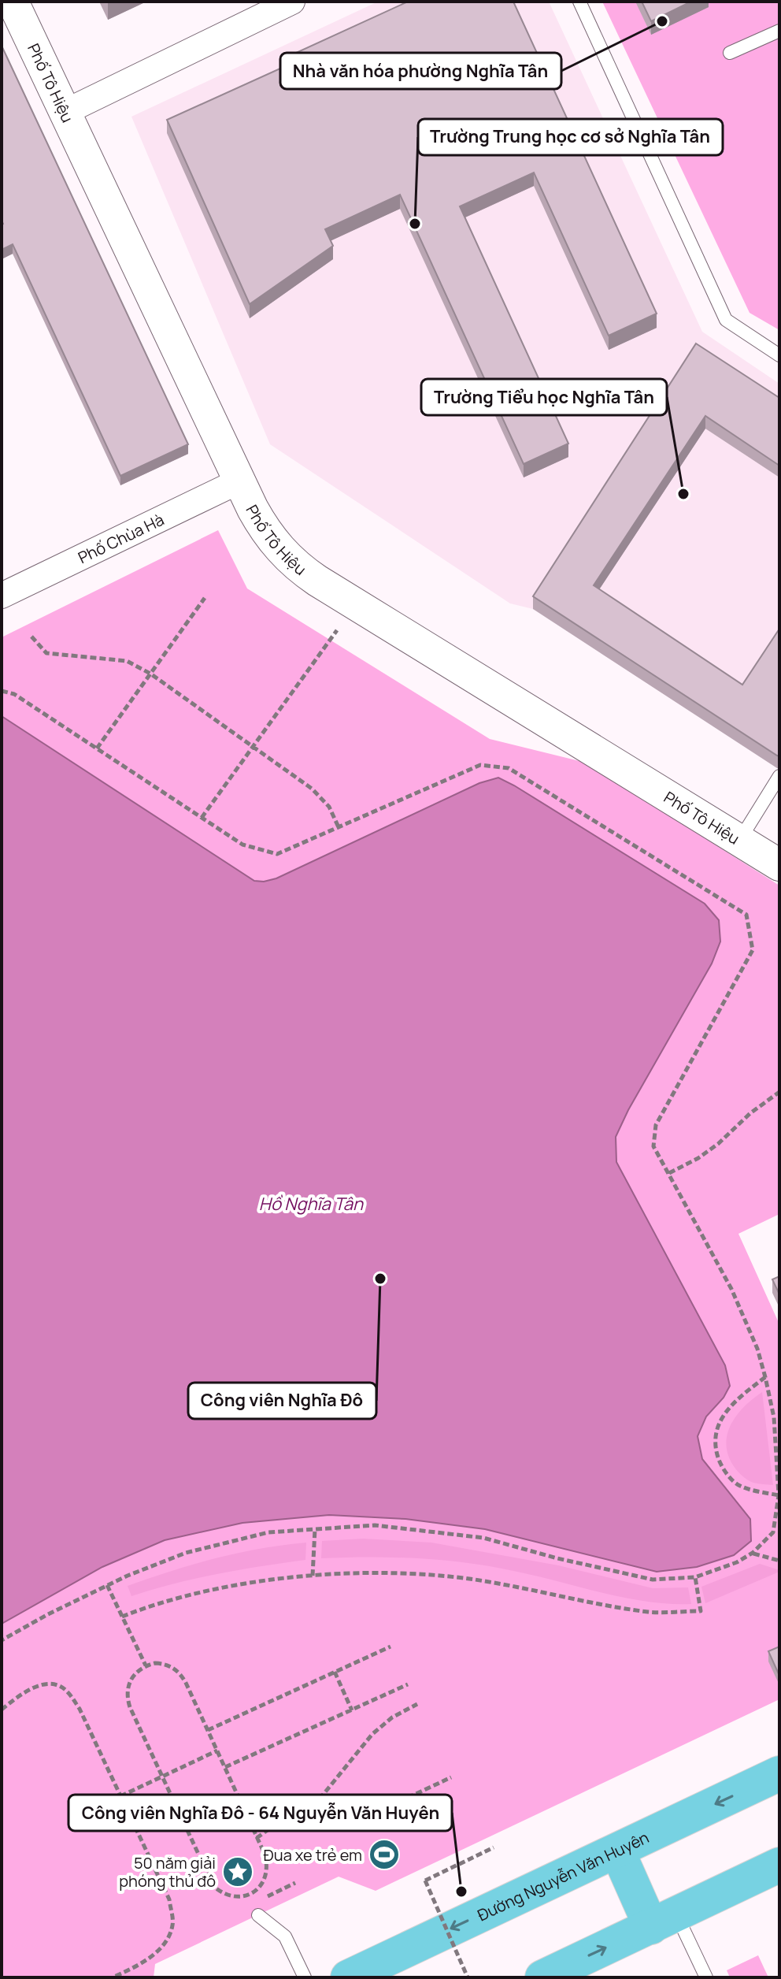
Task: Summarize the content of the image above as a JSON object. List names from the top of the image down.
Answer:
{
  "streets": {
    "main road": ["Đường Nguyễn Văn Huyên"],
    "street": ["Phố Tô Hiệu", "Phố Chùa Hà"]
  },
  "crossings": [
    ["Phố Tô Hiệu", "Phố Chùa Hà"]
  ],
  "water": ["Hồ Nghĩa Tân"],
  "places": {
    "other": [
      "Nhà văn hóa phường Nghĩa Tân",
      "Trường Trung học cơ sở Nghĩa Tân",
      "Trường Tiểu học Nghĩa Tân",
      "Công viên Nghĩa Đô",
      "Công viên Nghĩa Đô - 64 Nguyễn Văn Huyên"
    ],
    "sports": ["Đua xe trẻ em"],
    "place": ["50 năm giải phóng thủ đô"]
  }
}
